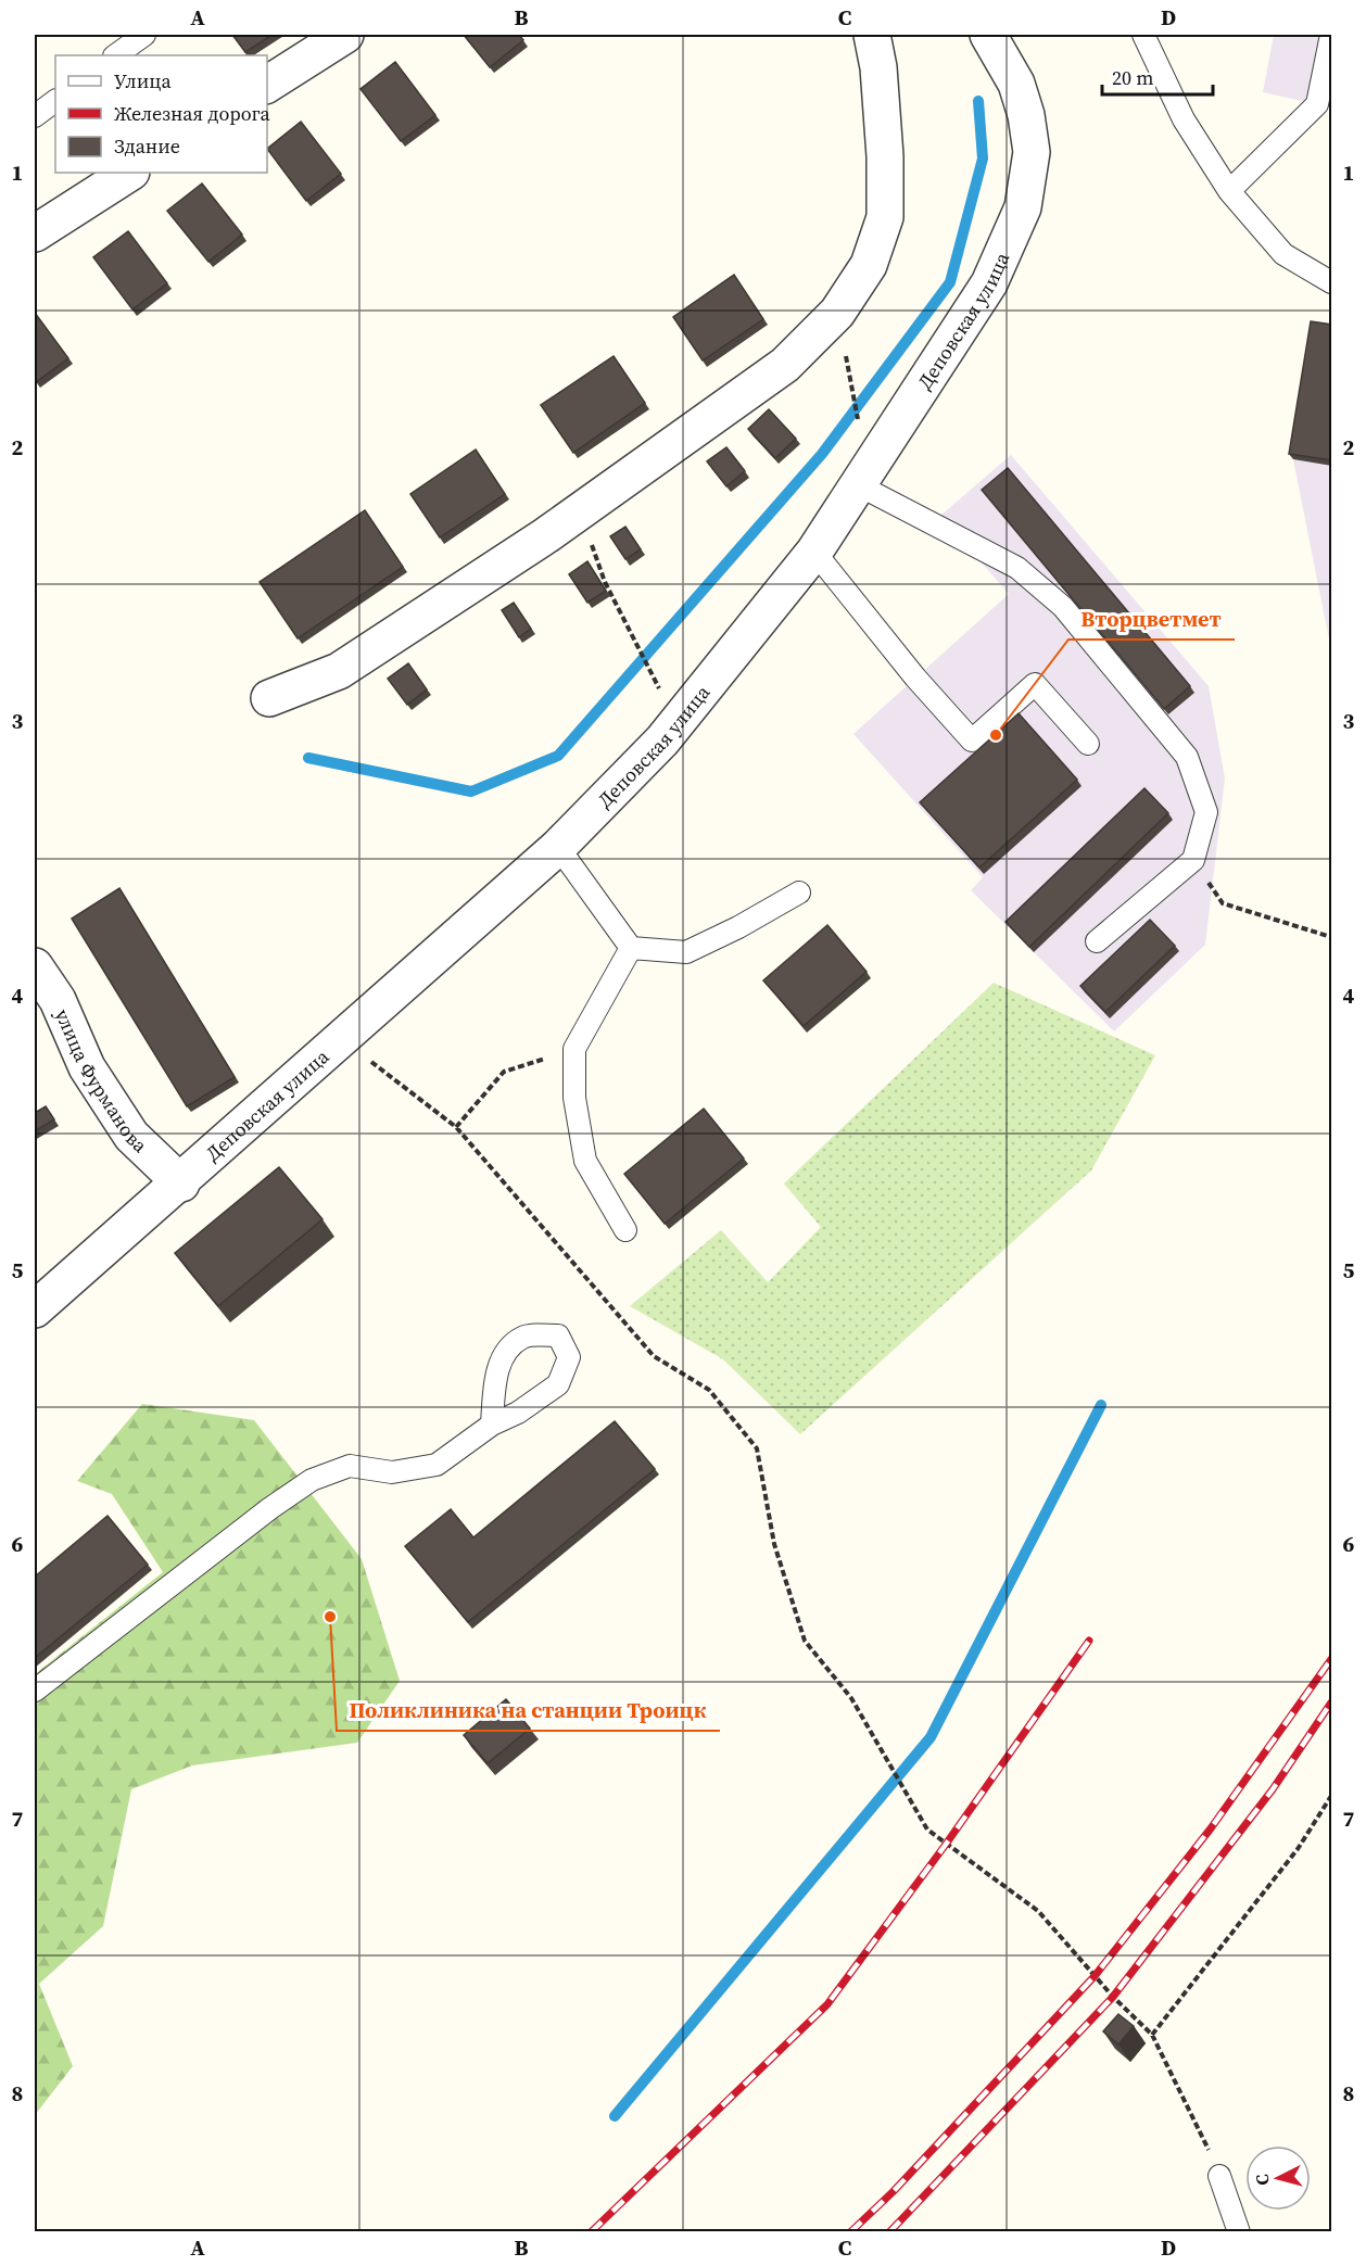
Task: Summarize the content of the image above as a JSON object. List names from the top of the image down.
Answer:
{
  "streets": {
    "street": ["Деповская улица", "улица Фурманова"]
  },
  "crossings": [
    ["Деповская улица", "улица Фурманова"]
  ],
  "places": ["Вторцветмет", "Поликлиника на станции Троицк"],
  "legend": ["Улица", "Железная дорога", "Здание"],
  "scale_bar": "20 m",
  "north": "left",
  "grid": {
    "columns": [
      "A",
      "B",
      "C",
      "D"
    ],
    "rows": [
      "1",
      "2",
      "3",
      "4",
      "5",
      "6",
      "7",
      "8"
    ]
  }
}
